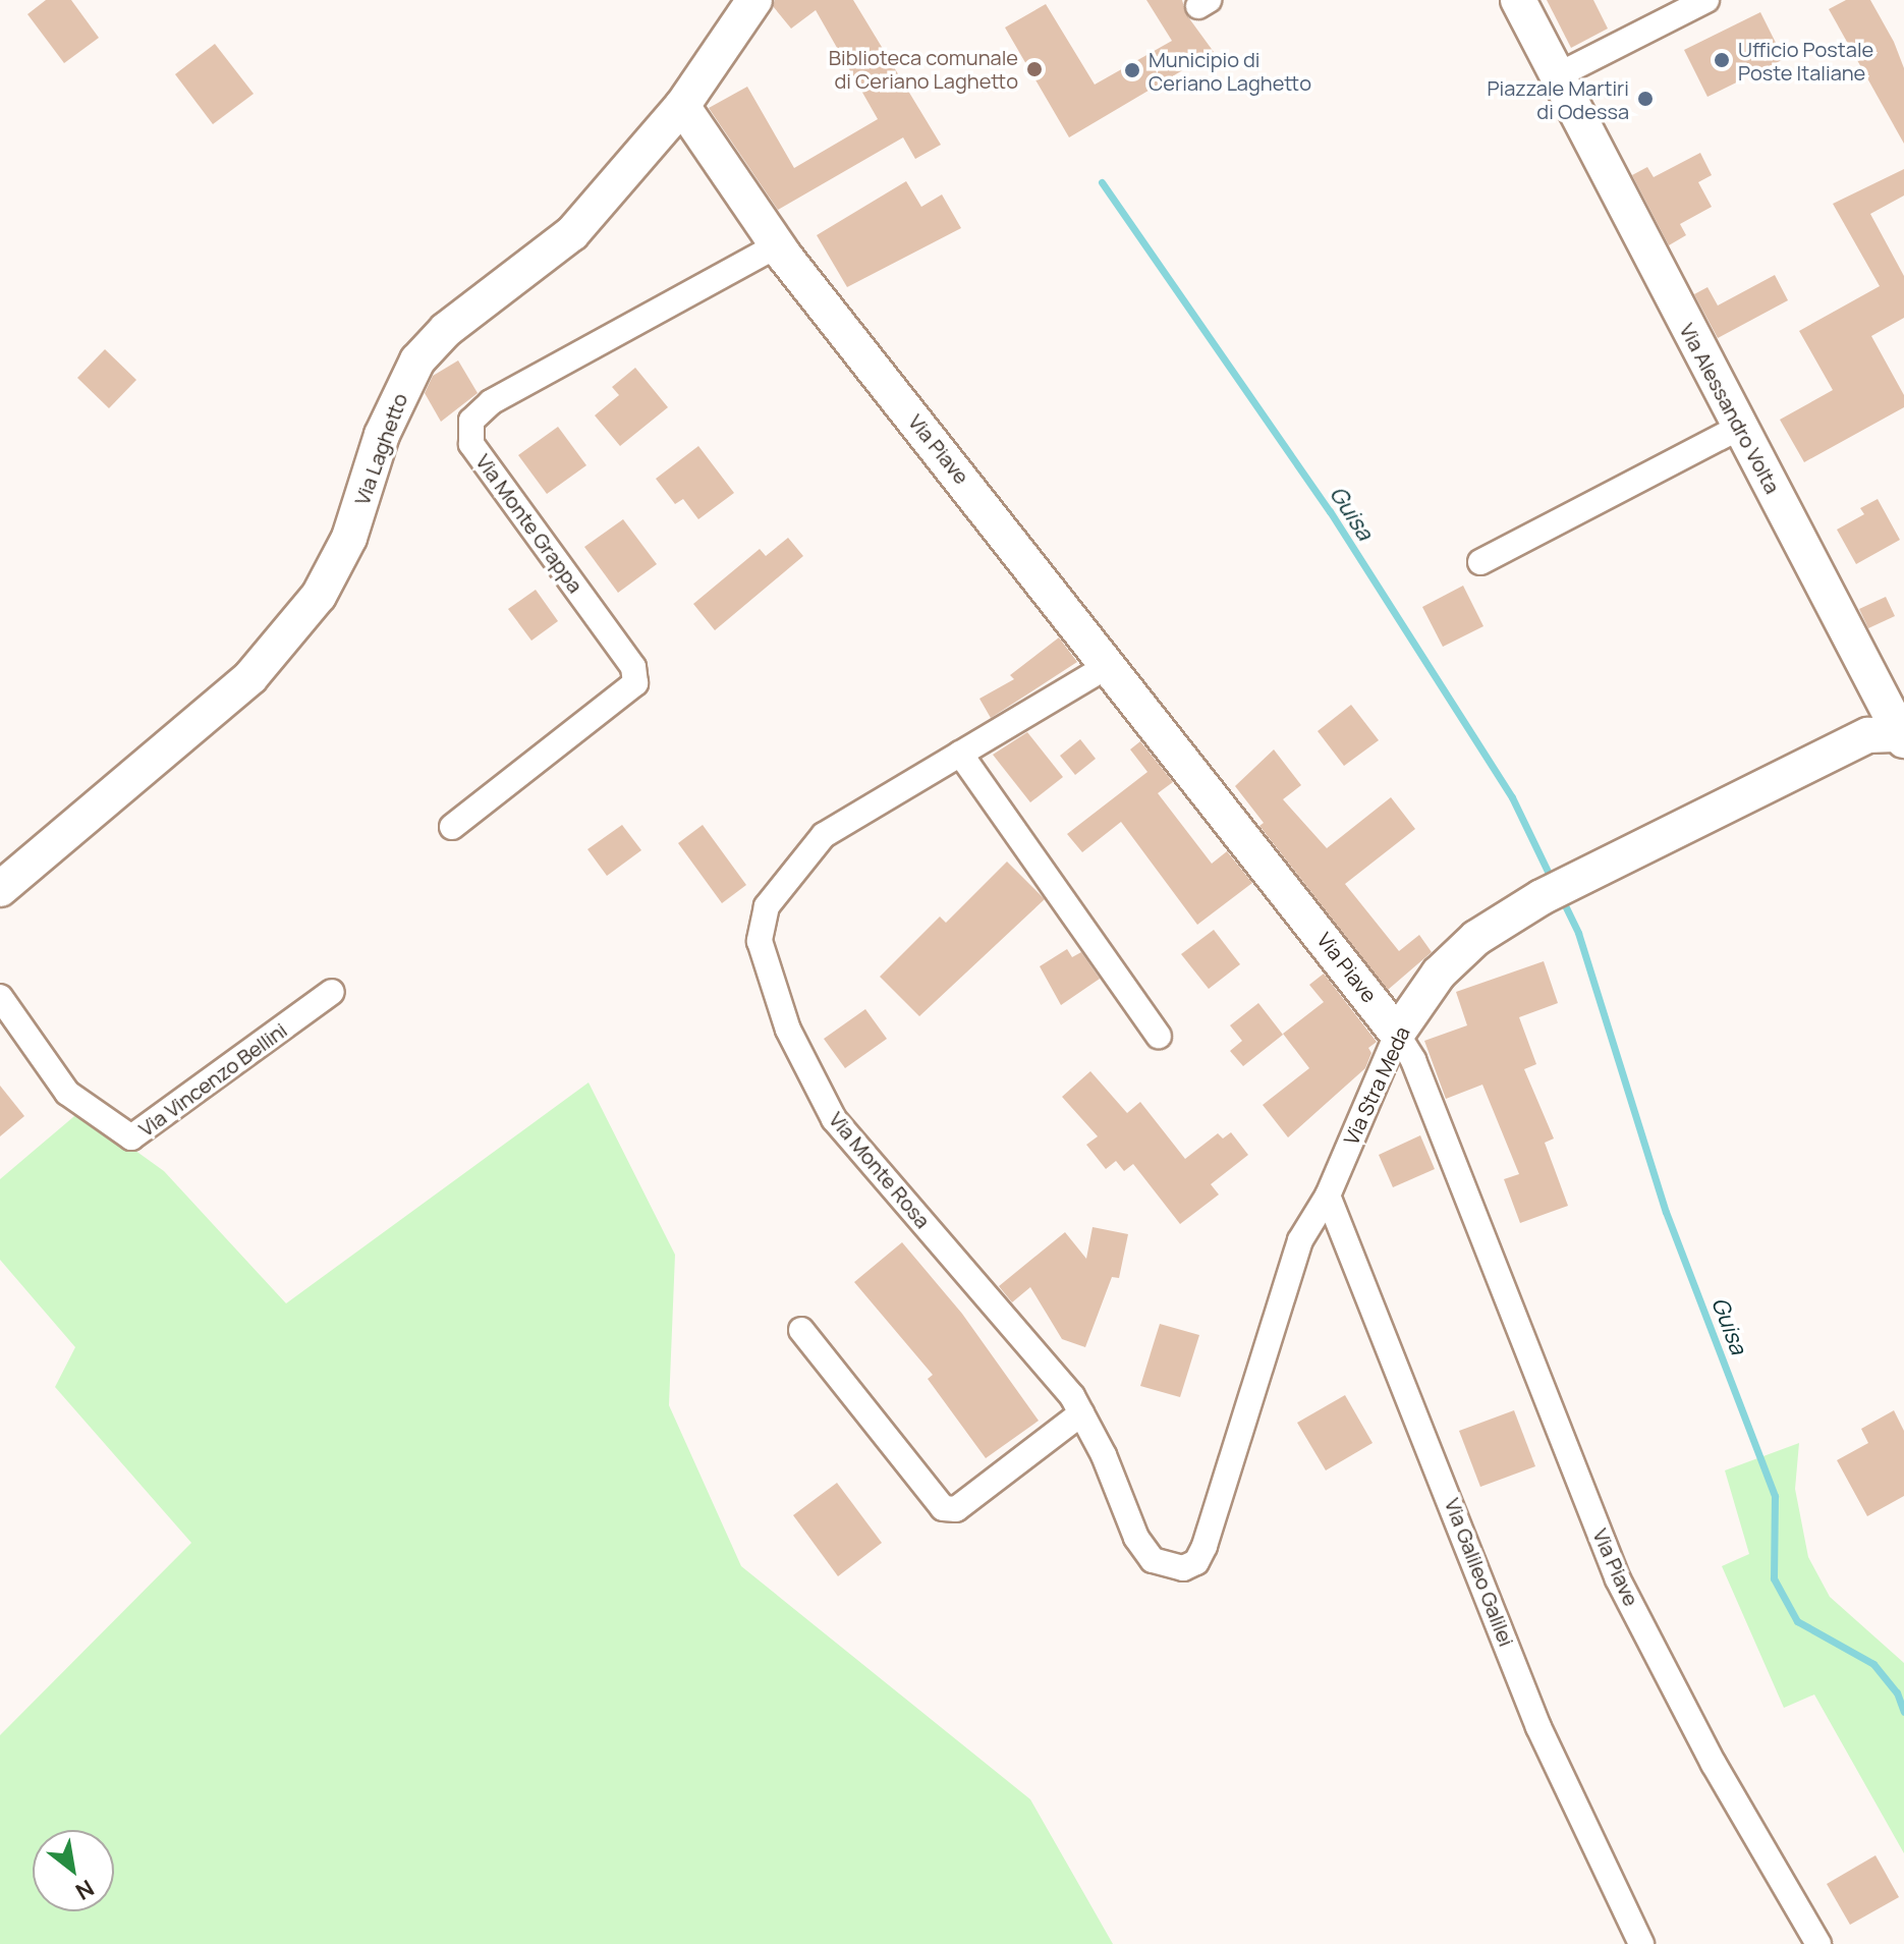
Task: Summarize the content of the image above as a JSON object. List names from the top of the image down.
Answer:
{
  "streets": {
    "street": [
      "Via Alessandro Volta",
      "Via Laghetto",
      "Via Piave",
      "Via Monte Grappa",
      "Via Vincenzo Bellini",
      "Via Stra Meda",
      "Via Monte Rosa",
      "Via Galileo Galilei"
    ]
  },
  "crossings": [
    ["Via Alessandro Volta", "Via Stra Meda"],
    ["Via Laghetto", "Via Piave"],
    ["Via Piave", "Via Monte Grappa"],
    ["Via Piave", "Via Stra Meda"],
    ["Via Piave", "Via Monte Rosa"],
    ["Via Stra Meda", "Via Monte Rosa"],
    ["Via Stra Meda", "Via Galileo Galilei"]
  ],
  "water": ["Guisa"],
  "places": [
    "Ufficio Postale Poste Italiane",
    "Biblioteca comunale di Ceriano Laghetto",
    "Municipio di Ceriano Laghetto",
    "Piazzale Martiri di Odessa"
  ],
  "north": "bottom right"
}
